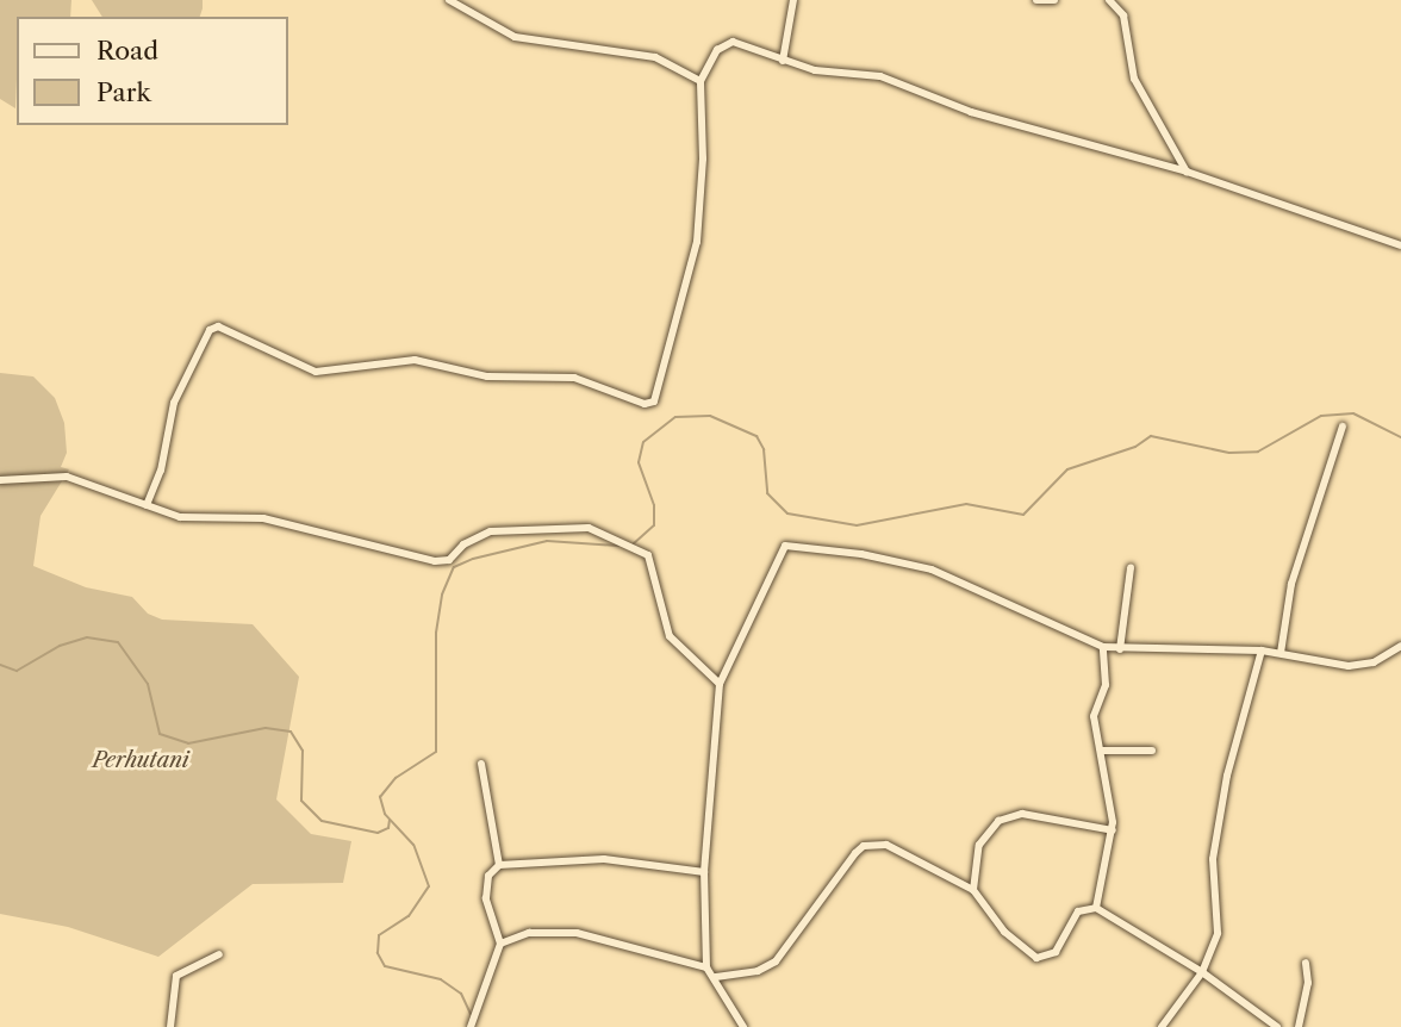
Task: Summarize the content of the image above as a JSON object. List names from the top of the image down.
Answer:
{
  "parks": ["Perhutani"],
  "legend": ["Road", "Park"]
}
